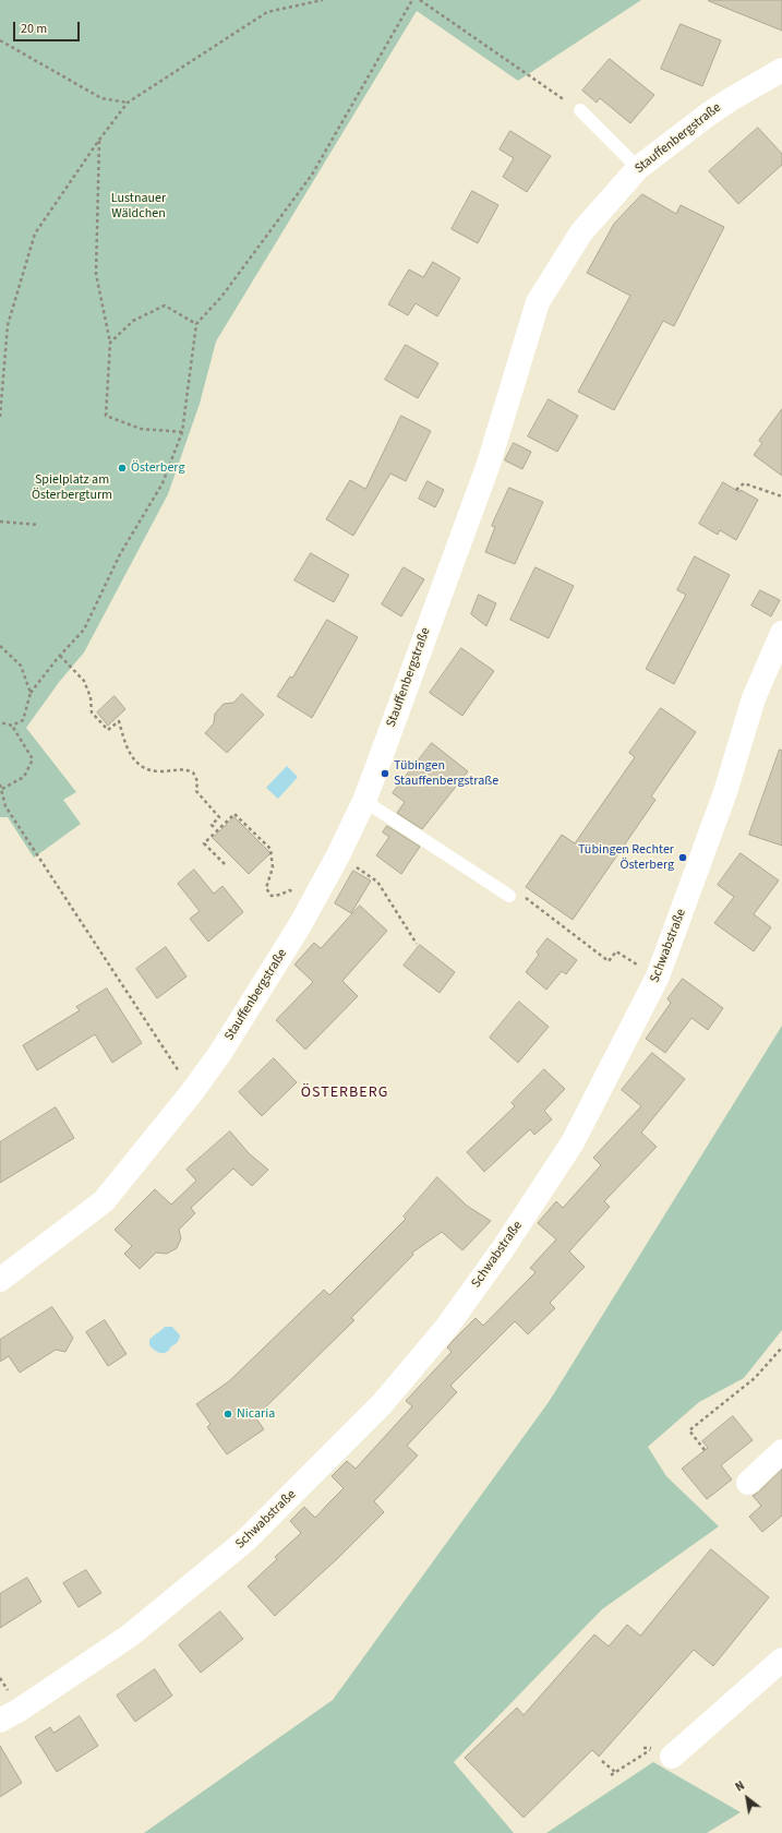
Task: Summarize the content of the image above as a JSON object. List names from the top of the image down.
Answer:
{
  "streets": {
    "street": ["Stauffenbergstraße", "Schwabstraße"]
  },
  "districts": ["ÖSTERBERG"],
  "parks": ["Lustnauer Wäldchen", "Spielplatz am Österbergturm"],
  "places": [
    "Österberg",
    "Tübingen Stauffenbergstraße",
    "Tübingen Rechter Österberg",
    "Nicaria"
  ],
  "scale_bar": "20 m",
  "north": "top left"
}
